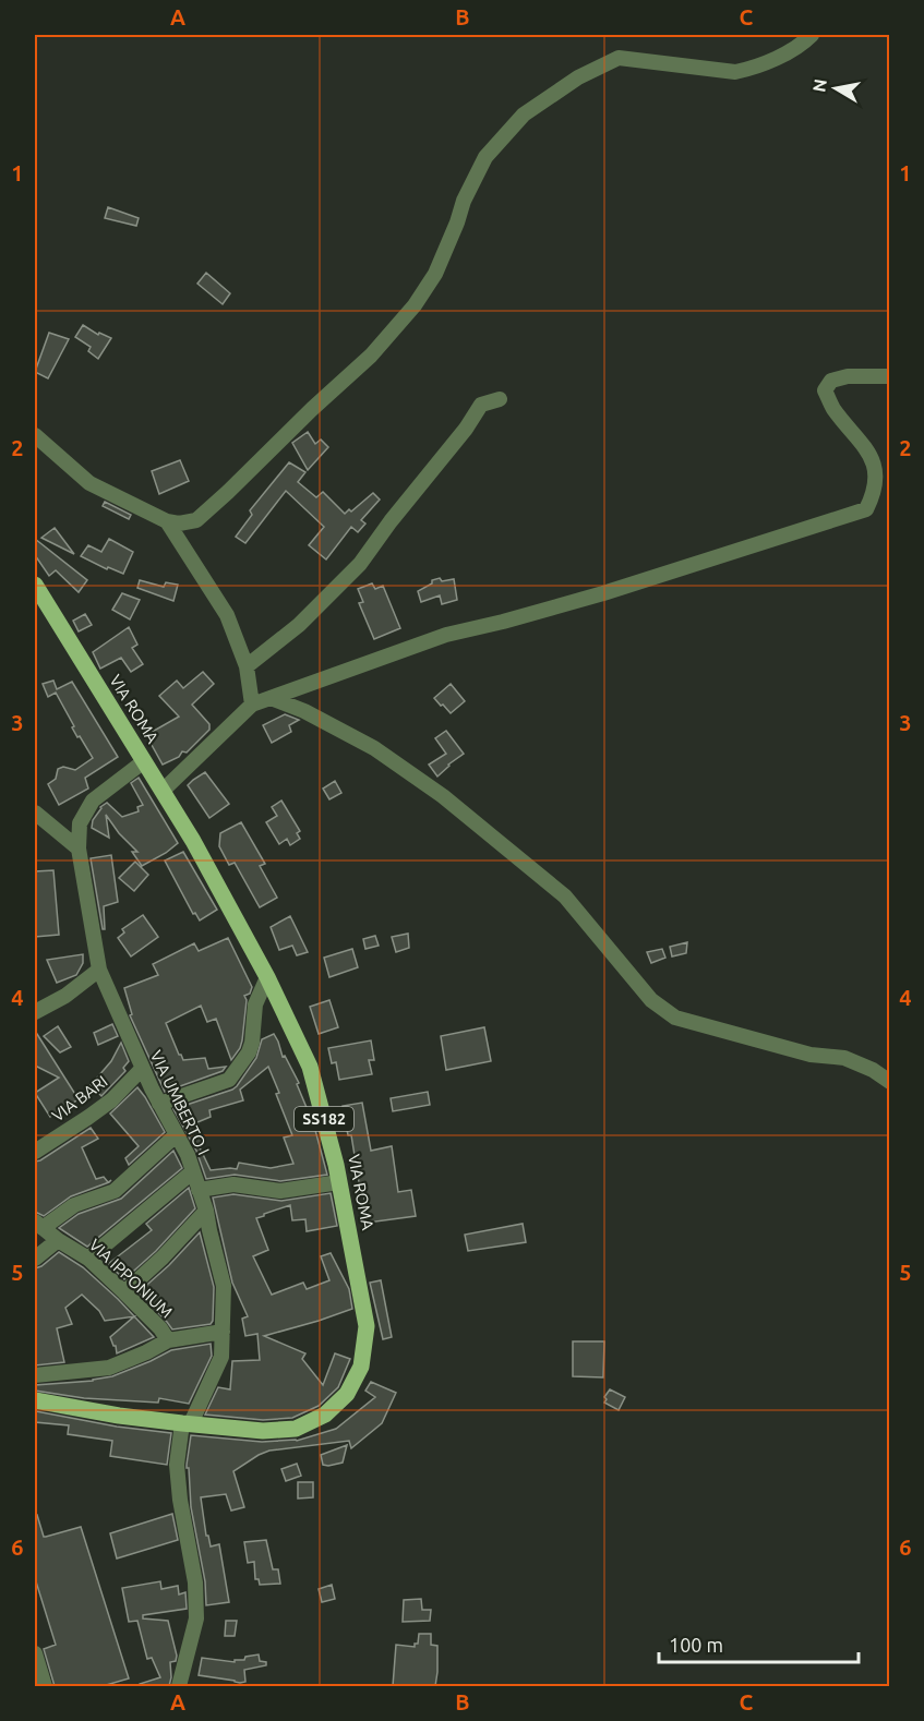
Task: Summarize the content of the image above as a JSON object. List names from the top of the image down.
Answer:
{
  "streets": {
    "main road": ["VIA ROMA", "SS182"],
    "street": ["VIA BARI", "VIA UMBERTO I", "VIA IPPONIUM"]
  },
  "crossings": [
    ["VIA ROMA", "VIA UMBERTO I"],
    ["VIA BARI", "VIA UMBERTO I"]
  ],
  "scale_bar": "100 m",
  "north": "left",
  "grid": {
    "columns": ["A", "B", "C"],
    "rows": [
      "1",
      "2",
      "3",
      "4",
      "5",
      "6"
    ]
  }
}
